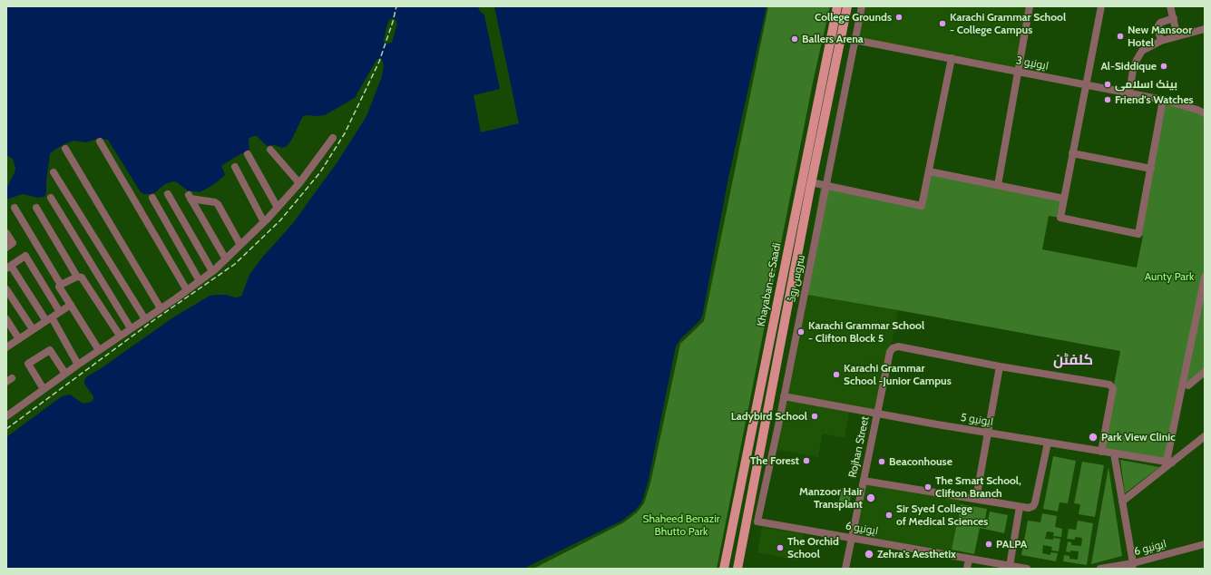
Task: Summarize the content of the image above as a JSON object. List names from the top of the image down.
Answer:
{
  "streets": {
    "main road": ["Khayaban-e-Saadi"],
    "street": [
      "ایونیو 3",
      "سروس روڈ",
      "ایونیو 5",
      "Rojhan Street",
      "ایونیو 6"
    ]
  },
  "crossings": [
    ["ایونیو 3", "سروس روڈ"],
    ["سروس روڈ", "ایونیو 5"],
    ["سروس روڈ", "ایونیو 6"],
    ["ایونیو 5", "Rojhan Street"],
    ["Rojhan Street", "ایونیو 6"]
  ],
  "districts": ["کلفٹن"],
  "parks": ["Aunty Park", "Shaheed Benazir Bhutto Park"],
  "places": [
    "College Grounds",
    "Karachi Grammar School - College Campus",
    "New Mansoor Hotel",
    "Ballers Arena",
    "Al-Siddique",
    "بینک اسلامی",
    "Friend's Watches",
    "Karachi Grammar School - Clifton Block 5",
    "Karachi Grammar School -Junior Campus",
    "Ladybird School",
    "Park View Clinic",
    "The Forest",
    "Beaconhouse",
    "The Smart School, Clifton Branch",
    "Manzoor Hair Transplant",
    "Sir Syed College of Medical Sciences",
    "PALPA",
    "The Orchid School",
    "Zehra's Aesthetix"
  ]
}
